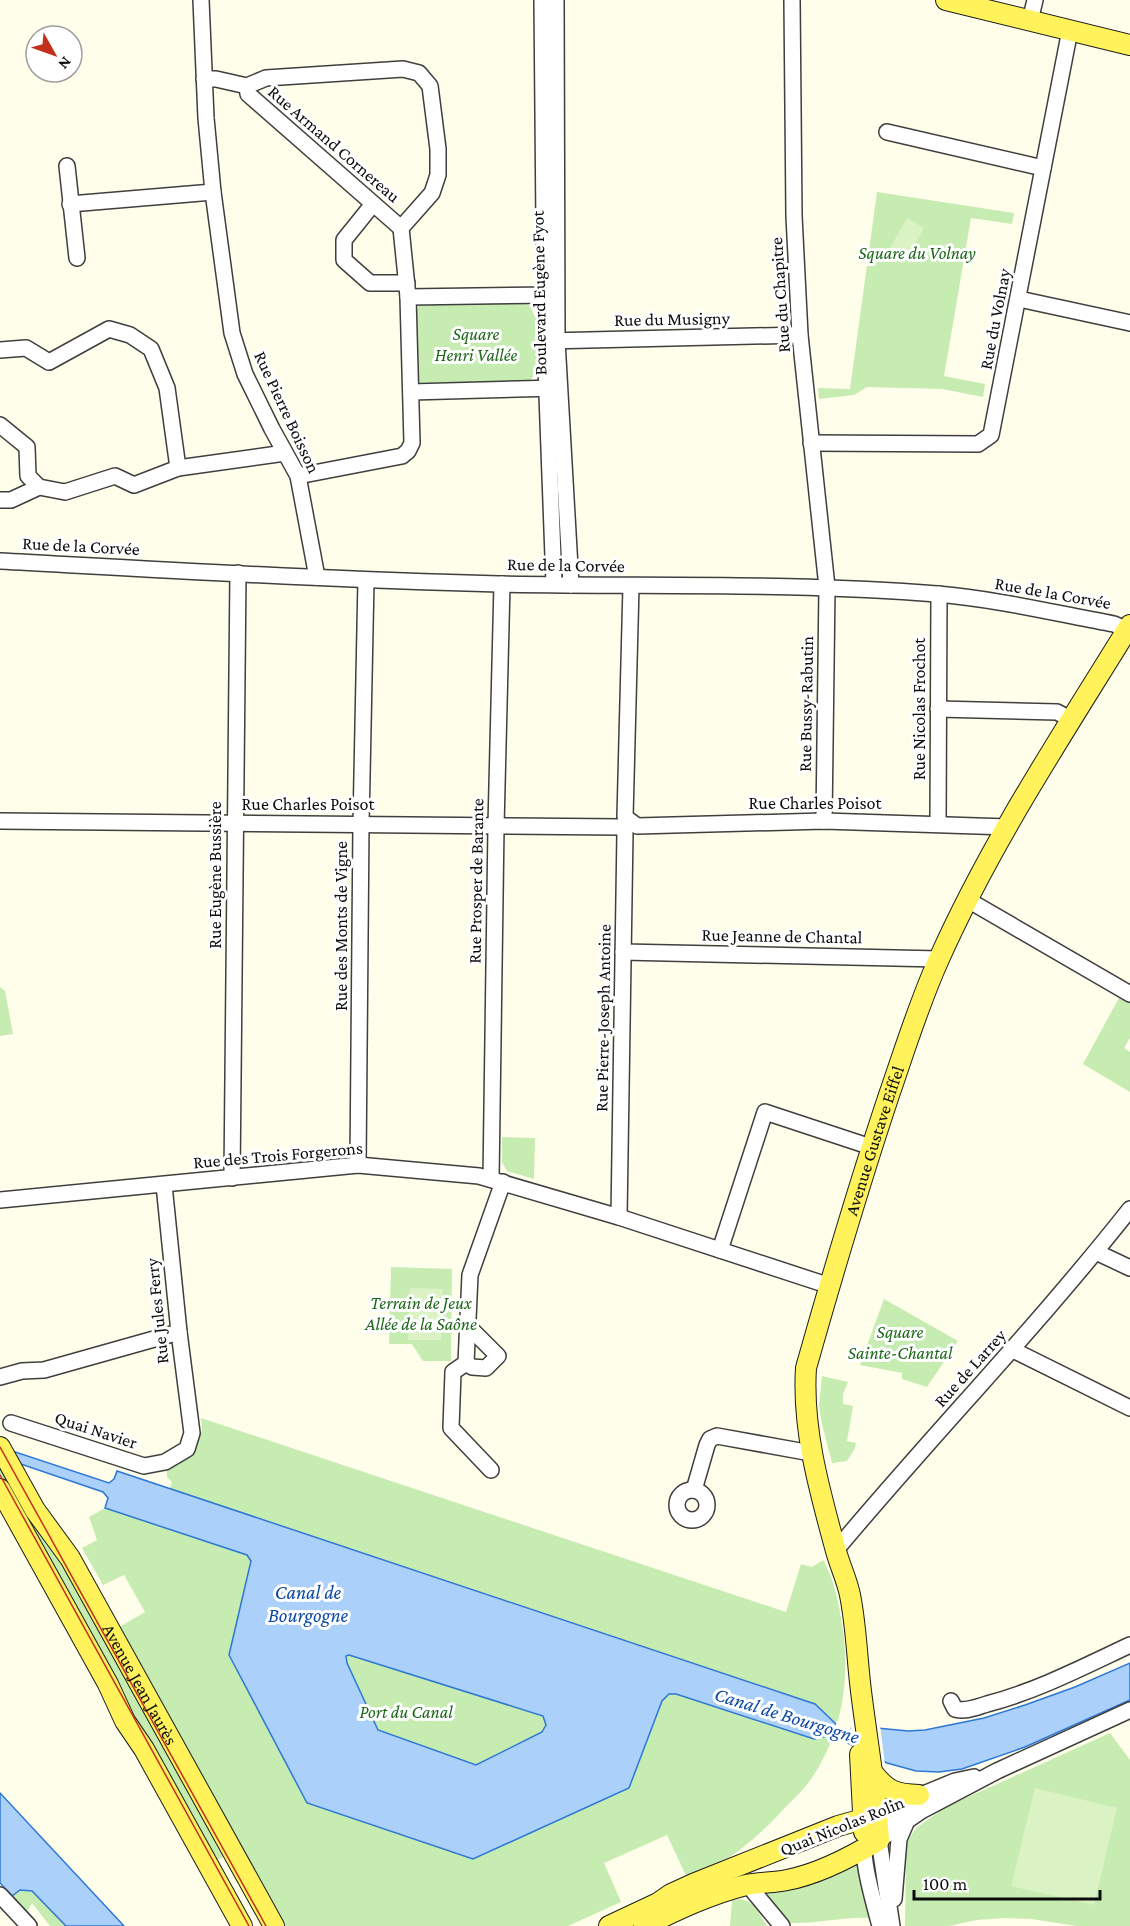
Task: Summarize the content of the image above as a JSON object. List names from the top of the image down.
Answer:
{
  "streets": {
    "main road": ["Avenue Gustave Eiffel", "Avenue Jean Jaurès", "Quai Nicolas Rolin"],
    "street": [
      "Rue Armand Cornereau",
      "Boulevard Eugène Fyot",
      "Rue du Chapitre",
      "Rue du Musigny",
      "Rue du Volnay",
      "Rue Pierre Boisson",
      "Rue de la Corvée",
      "Rue Bussy-Rabutin",
      "Rue Nicolas Frochot",
      "Rue Charles Poisot",
      "Rue Eugène Bussière",
      "Rue Prosper de Barante",
      "Rue des Monts de Vigne",
      "Rue Jeanne de Chantal",
      "Rue Pierre-Joseph Antoine",
      "Rue des Trois Forgerons",
      "Rue Jules Ferry",
      "Rue de Larrey",
      "Quai Navier"
    ]
  },
  "crossings": [
    ["Boulevard Eugène Fyot", "Rue du Musigny"],
    ["Boulevard Eugène Fyot", "Rue de la Corvée"],
    ["Rue du Chapitre", "Rue du Musigny"],
    ["Rue du Chapitre", "Rue du Volnay"],
    ["Rue du Chapitre", "Rue de la Corvée"],
    ["Rue du Chapitre", "Rue Bussy-Rabutin"],
    ["Rue Pierre Boisson", "Rue de la Corvée"],
    ["Rue de la Corvée", "Rue Bussy-Rabutin"],
    ["Rue de la Corvée", "Rue Nicolas Frochot"],
    ["Rue de la Corvée", "Rue Eugène Bussière"],
    ["Rue de la Corvée", "Rue Prosper de Barante"],
    ["Rue de la Corvée", "Rue des Monts de Vigne"],
    ["Rue de la Corvée", "Rue Pierre-Joseph Antoine"],
    ["Rue de la Corvée", "Avenue Gustave Eiffel"],
    ["Rue Bussy-Rabutin", "Rue Charles Poisot"],
    ["Rue Nicolas Frochot", "Rue Charles Poisot"],
    ["Rue Charles Poisot", "Rue Eugène Bussière"],
    ["Rue Charles Poisot", "Rue Prosper de Barante"],
    ["Rue Charles Poisot", "Rue des Monts de Vigne"],
    ["Rue Charles Poisot", "Rue Pierre-Joseph Antoine"],
    ["Rue Charles Poisot", "Avenue Gustave Eiffel"],
    ["Rue Eugène Bussière", "Rue des Trois Forgerons"],
    ["Rue Prosper de Barante", "Rue des Trois Forgerons"],
    ["Rue des Monts de Vigne", "Rue des Trois Forgerons"],
    ["Rue Jeanne de Chantal", "Rue Pierre-Joseph Antoine"],
    ["Rue Jeanne de Chantal", "Avenue Gustave Eiffel"],
    ["Rue Pierre-Joseph Antoine", "Rue des Trois Forgerons"],
    ["Avenue Gustave Eiffel", "Rue des Trois Forgerons"],
    ["Avenue Gustave Eiffel", "Rue de Larrey"],
    ["Avenue Gustave Eiffel", "Quai Nicolas Rolin"],
    ["Rue des Trois Forgerons", "Rue Jules Ferry"],
    ["Rue Jules Ferry", "Quai Navier"]
  ],
  "water": ["Canal de Bourgogne"],
  "parks": [
    "Square du Volnay",
    "Square Henri Vallée",
    "Terrain de Jeux Allée de la Saône",
    "Square Sainte-Chantal",
    "Port du Canal"
  ],
  "scale_bar": "100 m",
  "north": "bottom right"
}
